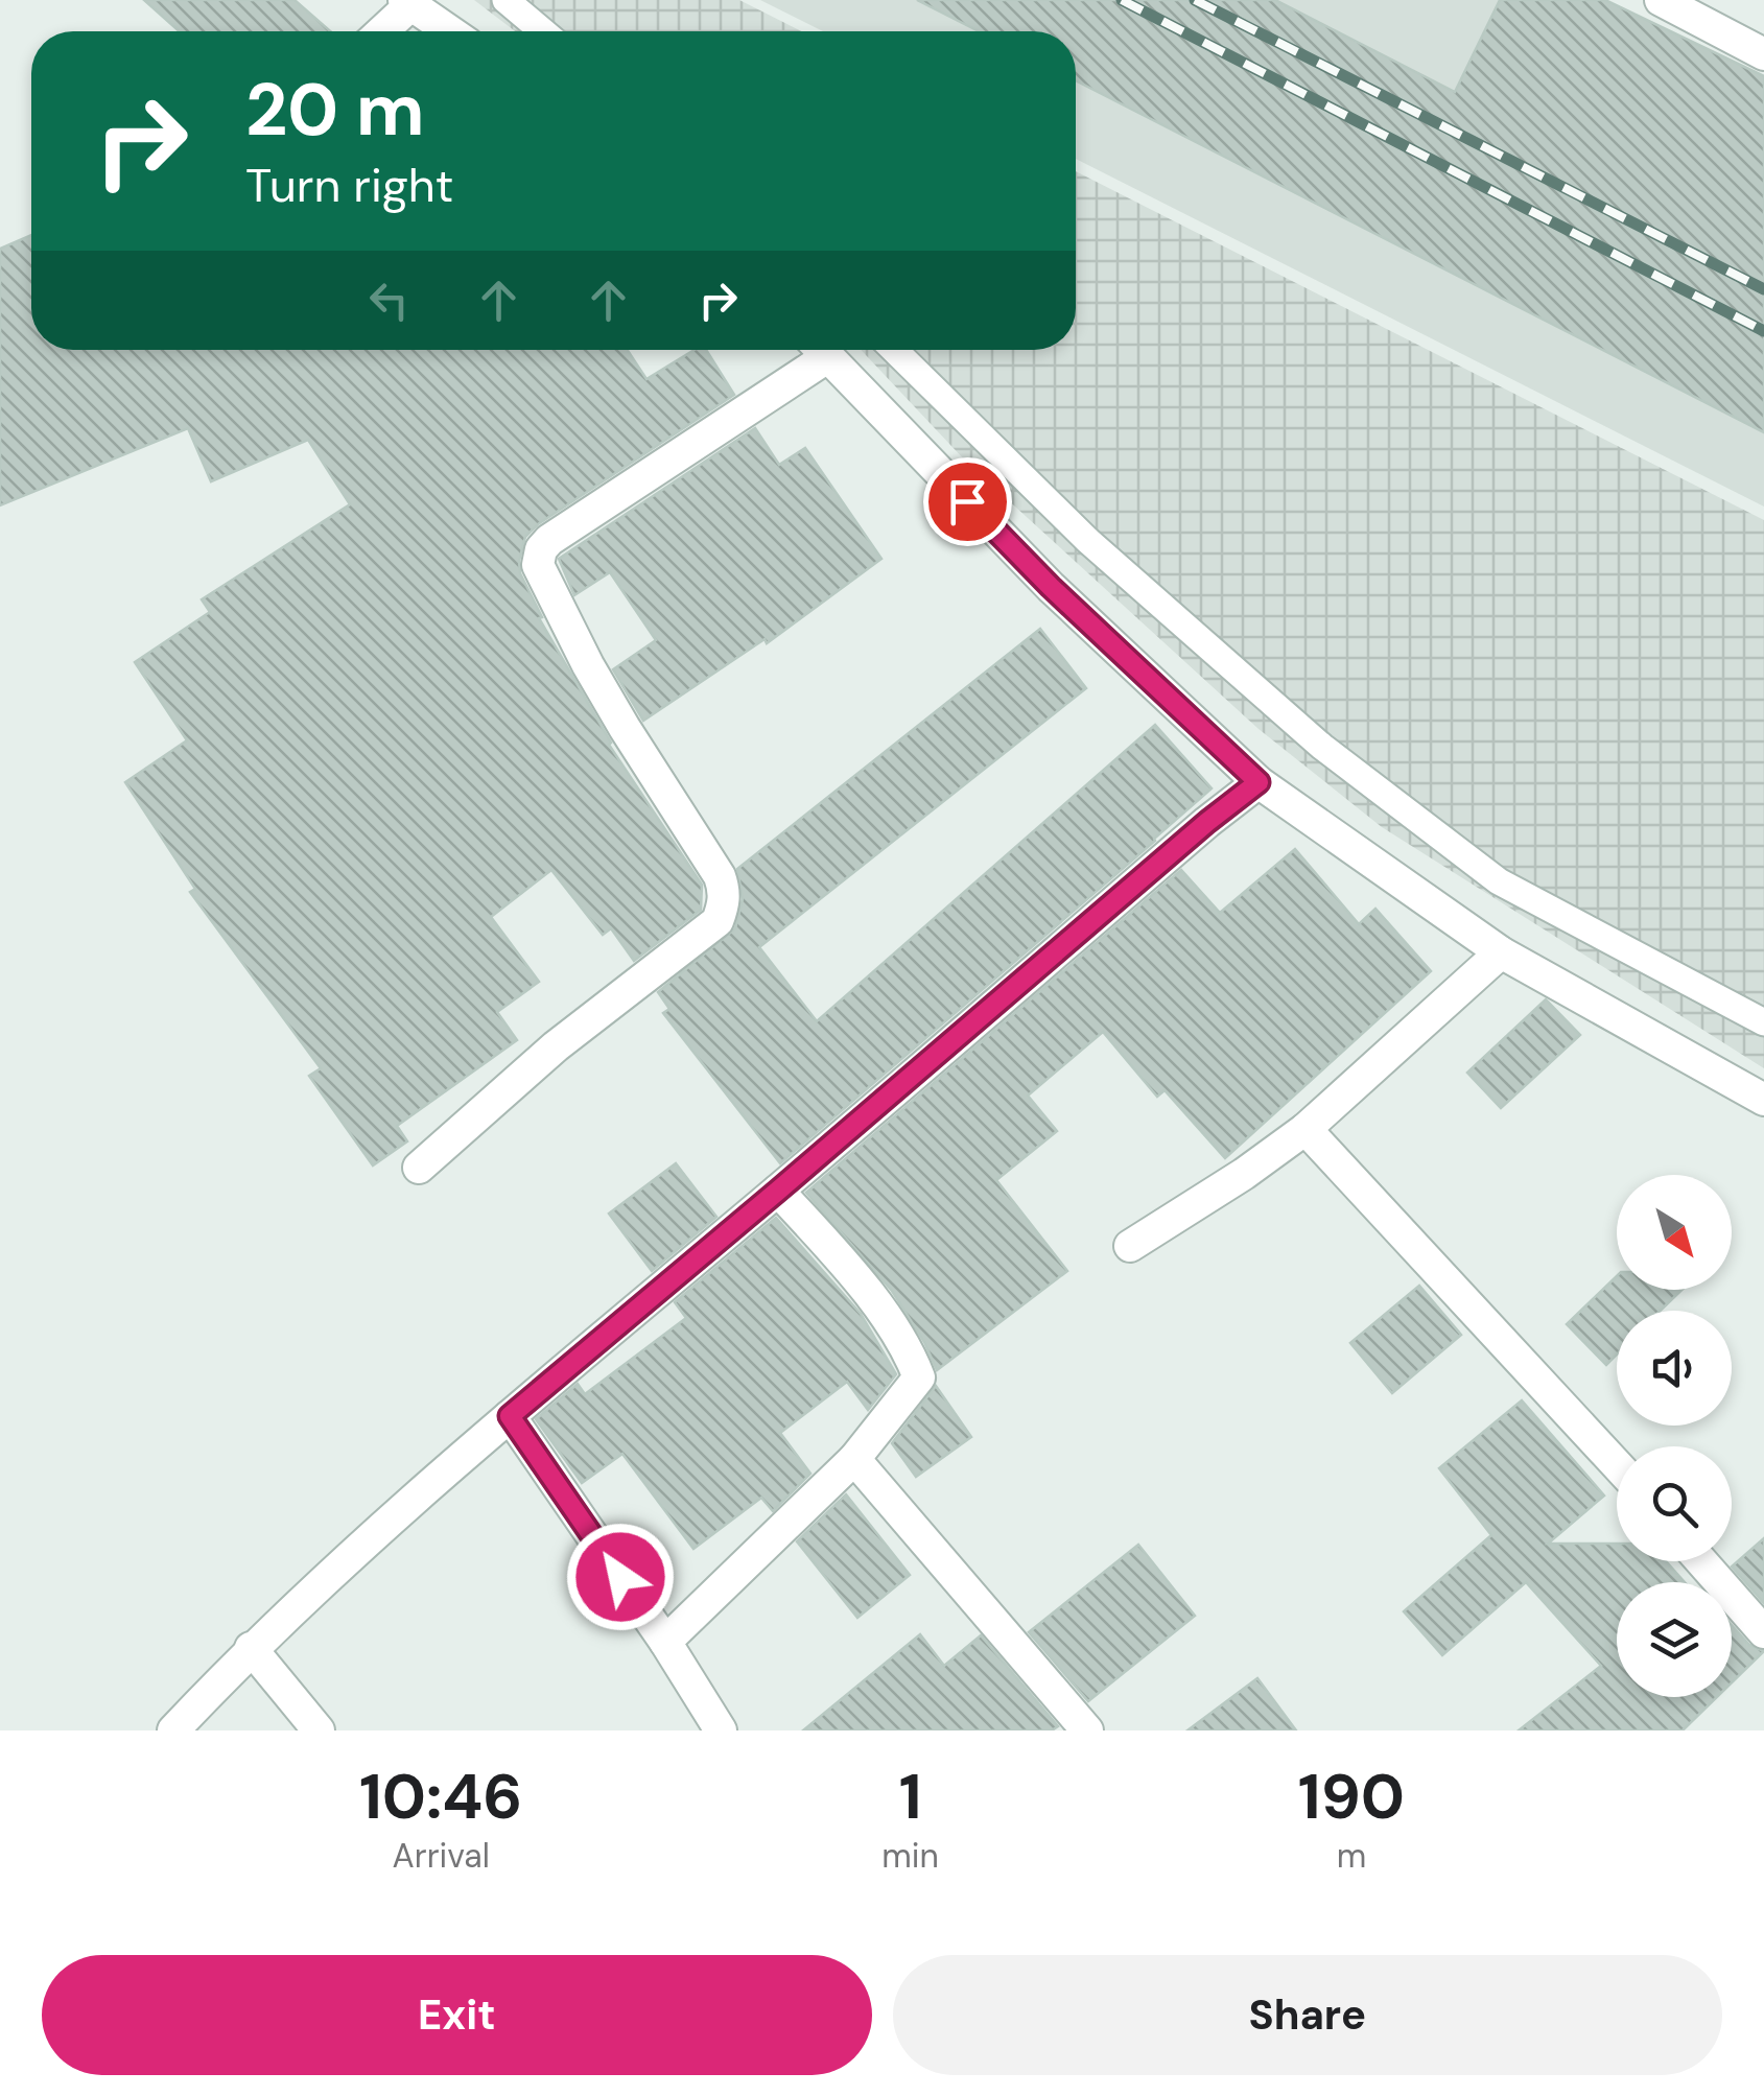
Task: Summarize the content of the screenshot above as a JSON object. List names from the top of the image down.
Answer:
{
  "north": "bottom right",
  "page": {
    "turn": ["20 m", "Turn right"],
    "eta": [
      "10:46",
      "Arrival",
      "1",
      "min",
      "190",
      "m"
    ],
    "buttons": ["Exit", "Share"]
  }
}
